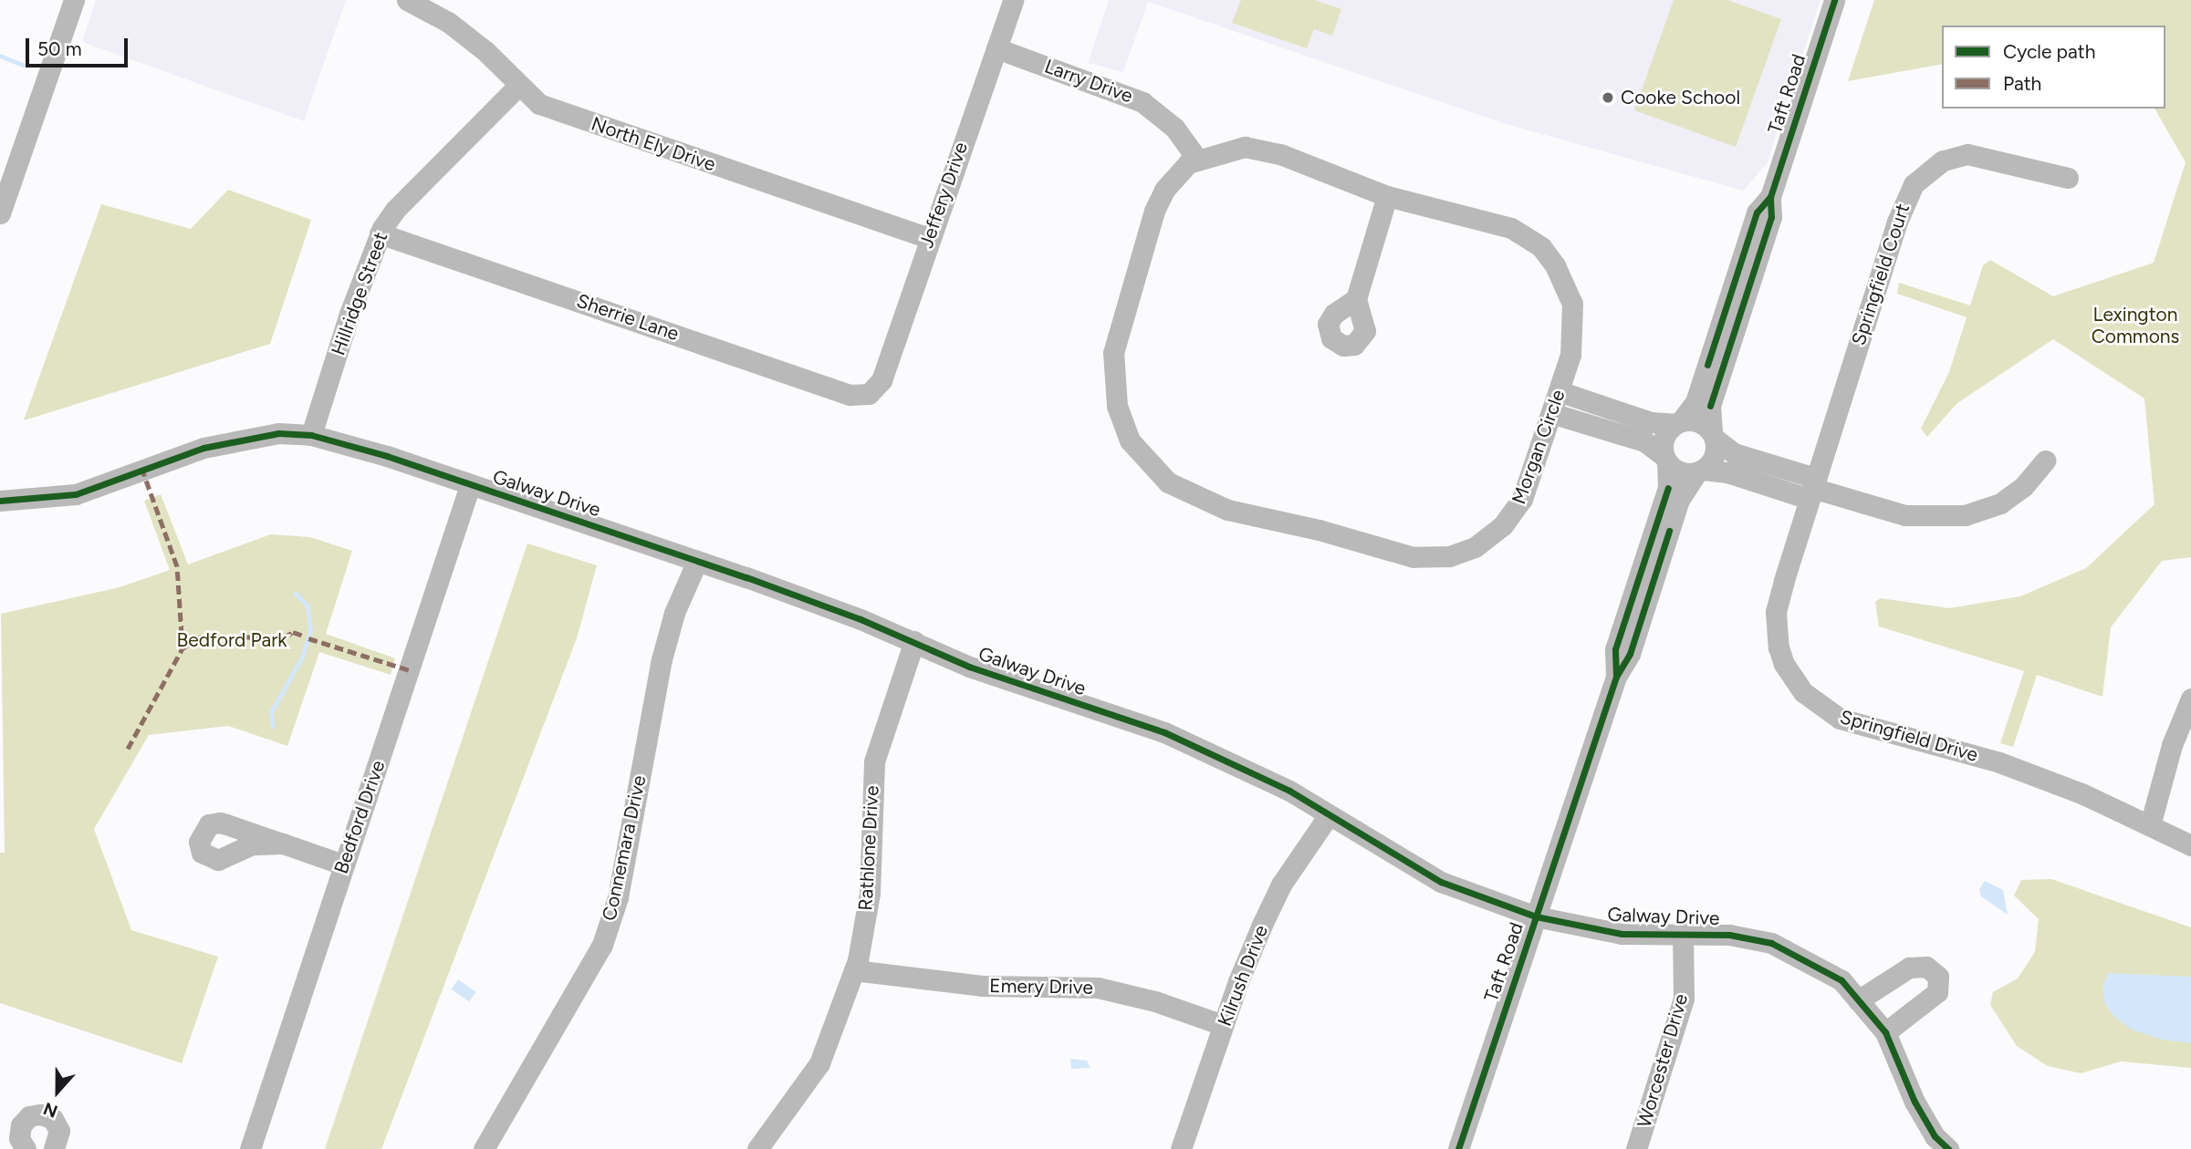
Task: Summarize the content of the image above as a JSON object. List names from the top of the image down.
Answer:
{
  "streets": {
    "street": [
      "Larry Drive",
      "Taft Road",
      "North Ely Drive",
      "Jeffery Drive",
      "Springfield Court",
      "Hillridge Street",
      "Sherrie Lane",
      "Morgan Circle",
      "Galway Drive",
      "Springfield Drive",
      "Bedford Drive",
      "Connemara Drive",
      "Rathlone Drive",
      "Kilrush Drive",
      "Emery Drive",
      "Worcester Drive"
    ]
  },
  "crossings": [
    ["Larry Drive", "Jeffery Drive"],
    ["Larry Drive", "Morgan Circle"],
    ["Taft Road", "Galway Drive"],
    ["North Ely Drive", "Jeffery Drive"],
    ["North Ely Drive", "Hillridge Street"],
    ["Jeffery Drive", "Sherrie Lane"],
    ["Springfield Court", "Springfield Drive"],
    ["Hillridge Street", "Sherrie Lane"],
    ["Hillridge Street", "Galway Drive"],
    ["Galway Drive", "Bedford Drive"],
    ["Galway Drive", "Connemara Drive"],
    ["Galway Drive", "Rathlone Drive"],
    ["Galway Drive", "Kilrush Drive"],
    ["Galway Drive", "Worcester Drive"],
    ["Rathlone Drive", "Emery Drive"],
    ["Kilrush Drive", "Emery Drive"]
  ],
  "parks": ["Lexington Commons", "Bedford Park"],
  "places": ["Cooke School"],
  "legend": ["Cycle path", "Path"],
  "scale_bar": "50 m",
  "north": "bottom"
}
